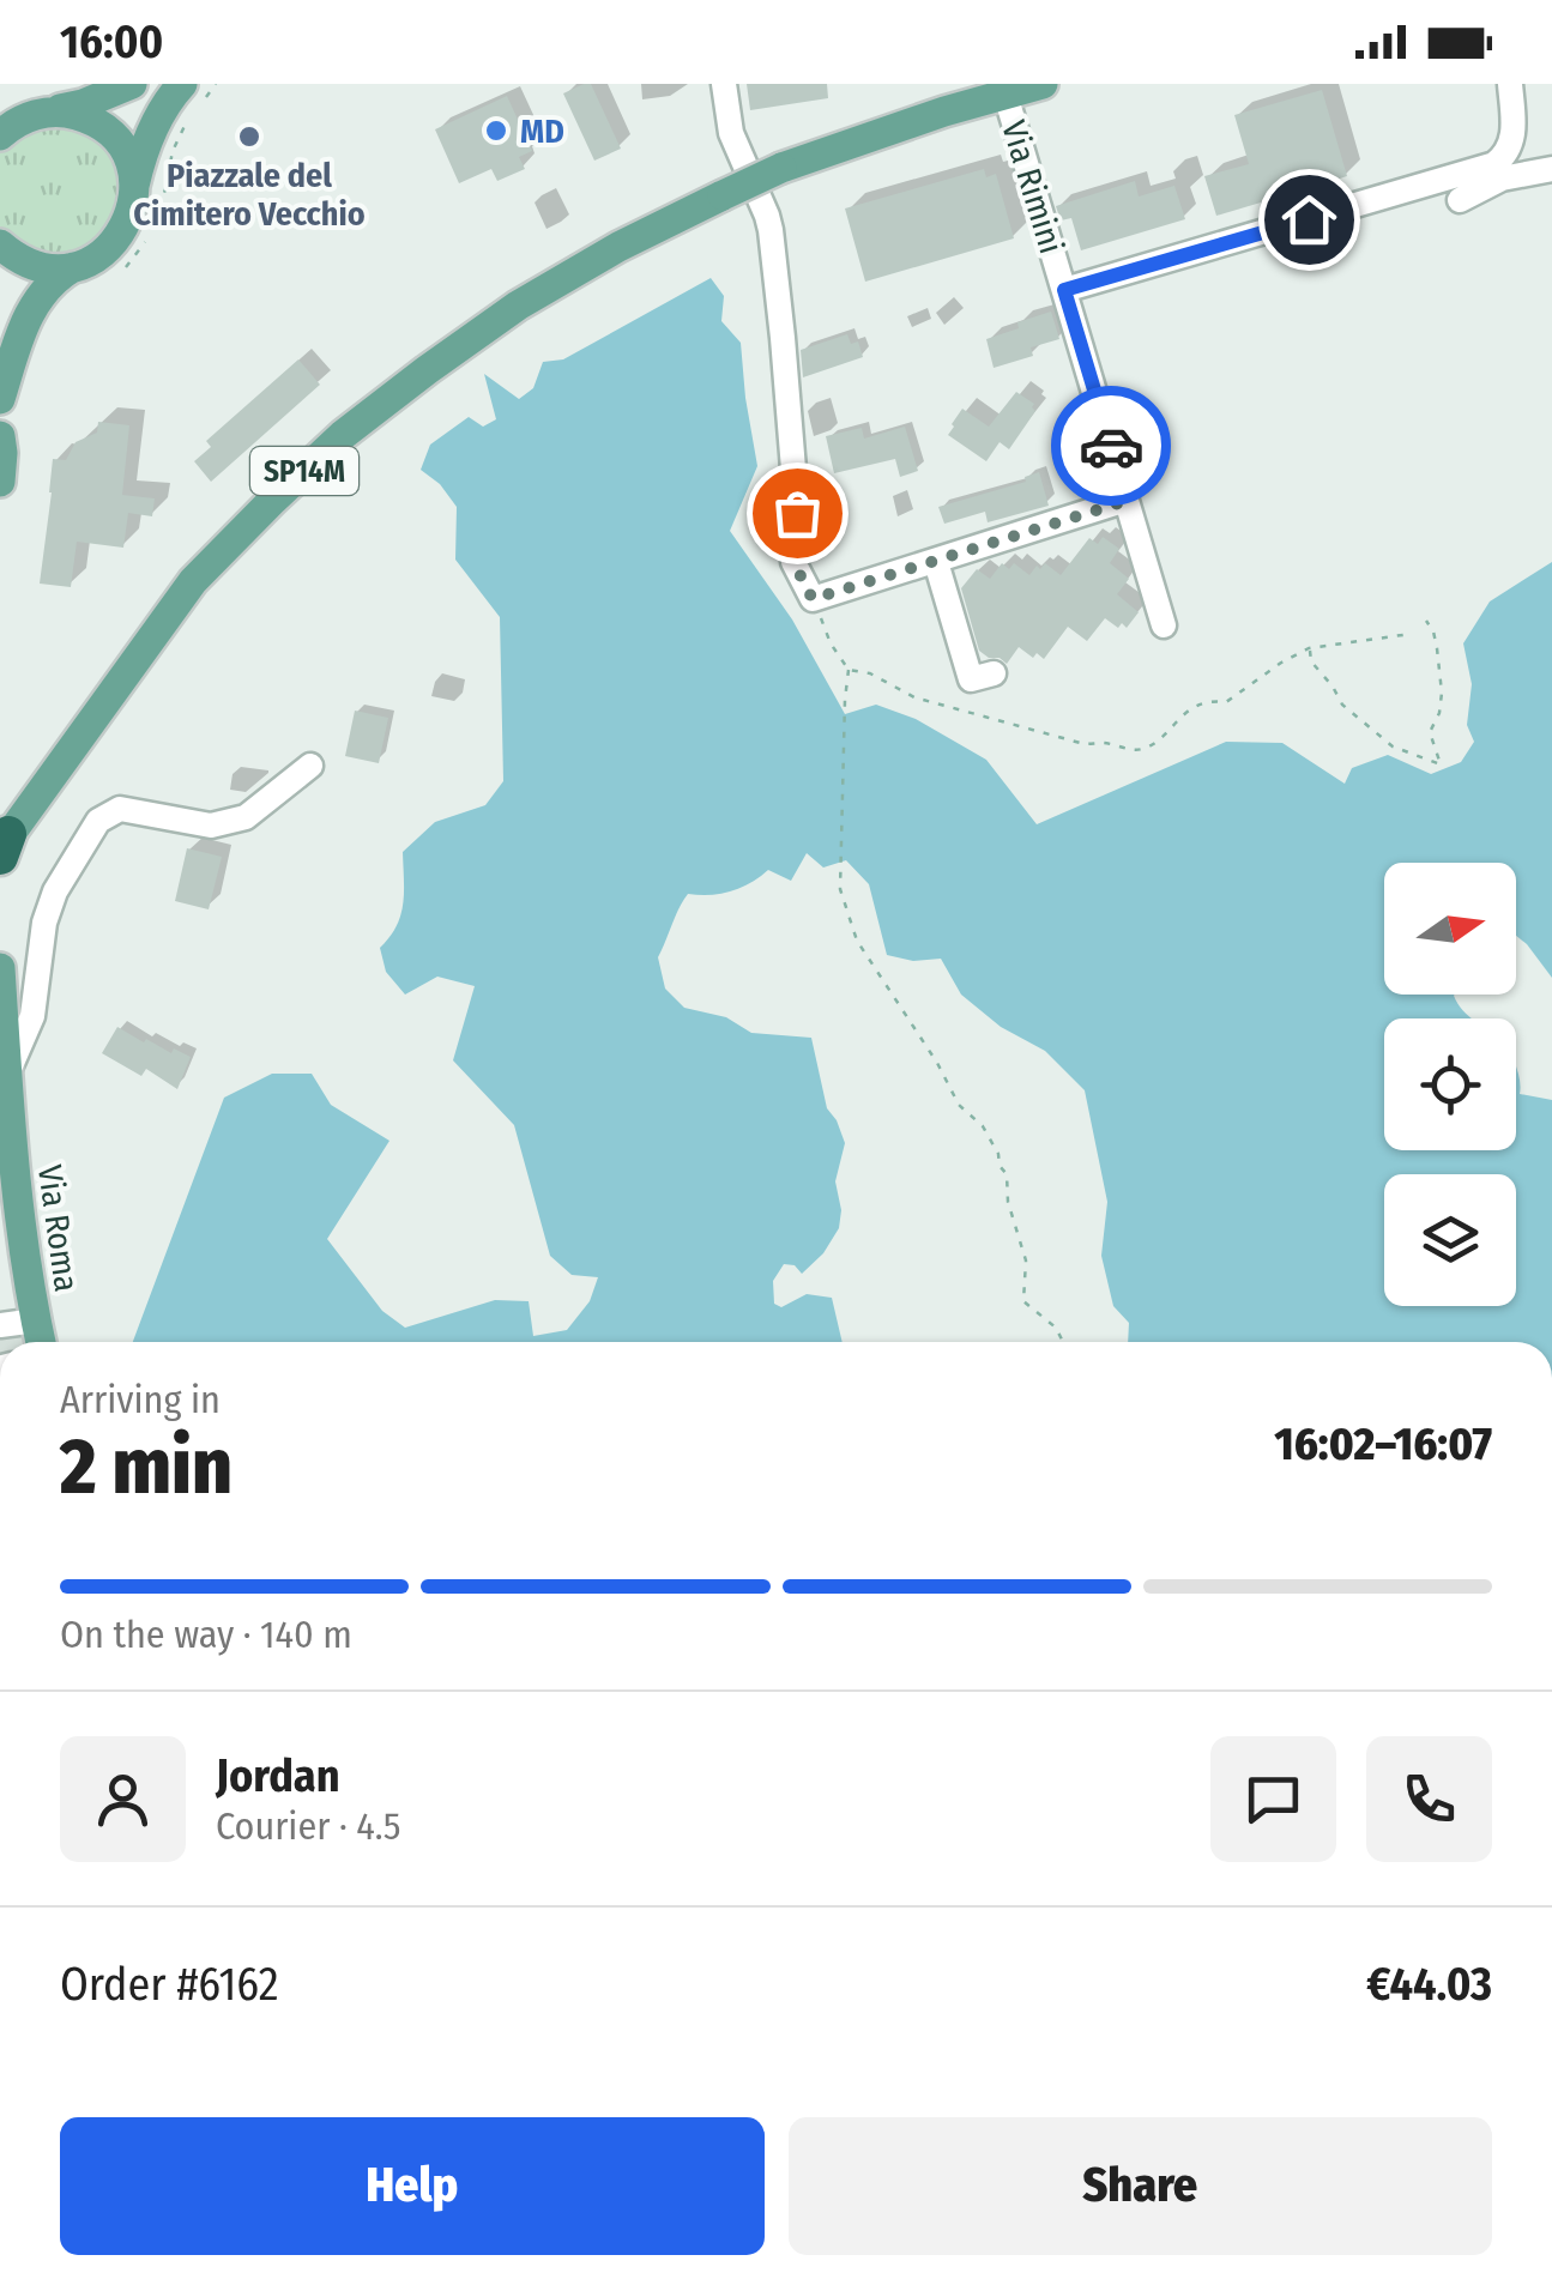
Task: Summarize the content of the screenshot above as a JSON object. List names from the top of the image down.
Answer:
{
  "streets": {
    "main road": ["SP14M", "Via Roma"],
    "street": ["Via Rimini"]
  },
  "crossings": [
    ["Via Rimini", "SP14M"]
  ],
  "places": ["MD", "Piazzale del Cimitero Vecchio"],
  "north": "right",
  "page": {
    "status": "16:00",
    "heading": ["2 min", "Arriving in", "16:02–16:07"],
    "panel": [
      "Jordan",
      "Courier · 4.5",
      "Order #6162",
      "€44.03"
    ],
    "bar": "On the way · 140 m",
    "buttons": ["Help", "Share"]
  }
}
